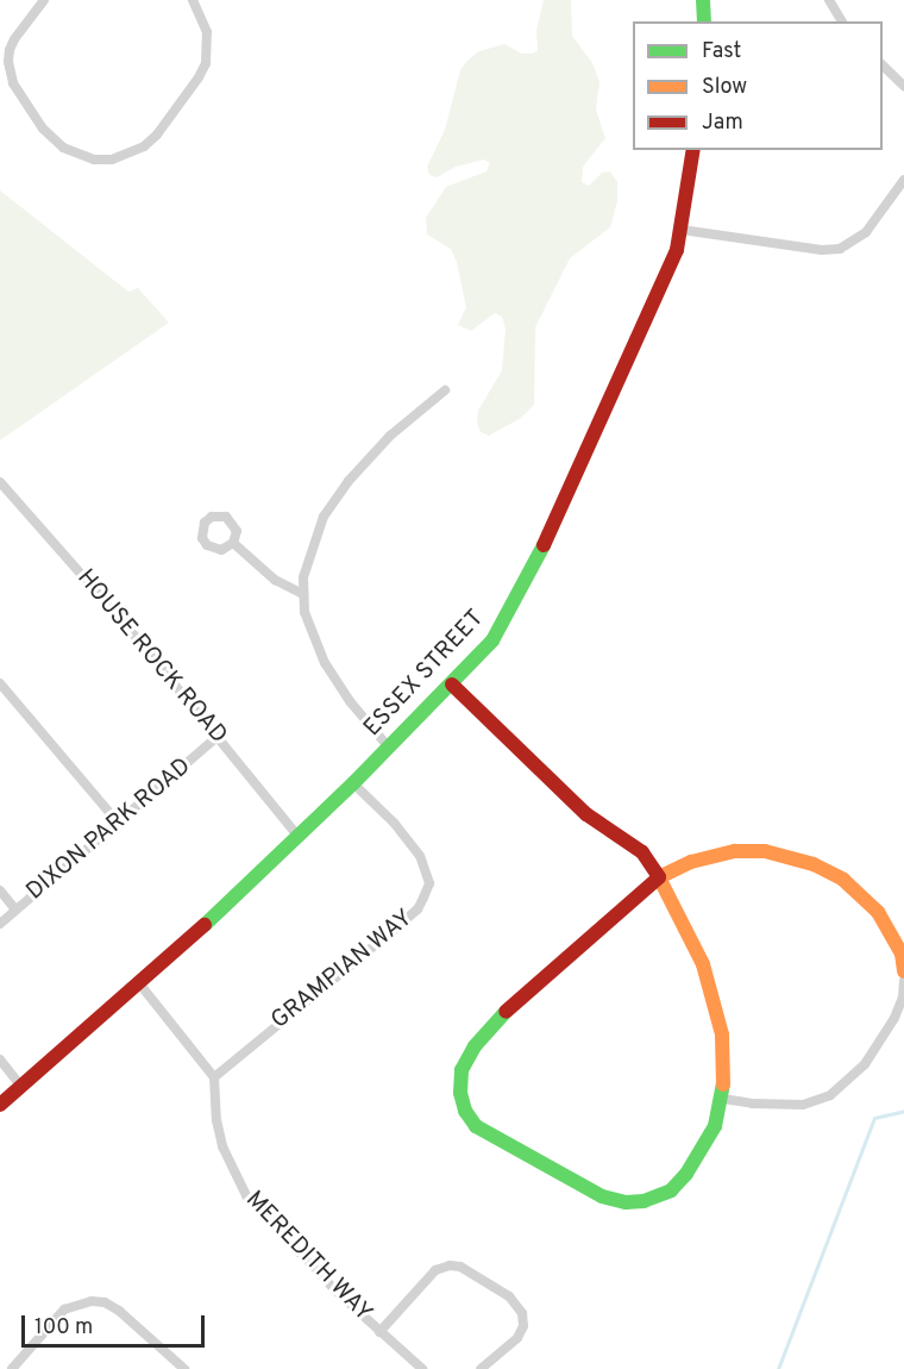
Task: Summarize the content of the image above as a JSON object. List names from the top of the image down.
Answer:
{
  "streets": {
    "street": [
      "HOUSE ROCK ROAD",
      "ESSEX STREET",
      "DIXON PARK ROAD",
      "GRAMPIAN WAY",
      "MEREDITH WAY"
    ]
  },
  "crossings": [
    ["HOUSE ROCK ROAD", "ESSEX STREET"],
    ["HOUSE ROCK ROAD", "DIXON PARK ROAD"],
    ["ESSEX STREET", "GRAMPIAN WAY"],
    ["GRAMPIAN WAY", "MEREDITH WAY"]
  ],
  "legend": ["Fast", "Slow", "Jam"],
  "scale_bar": "100 m"
}
